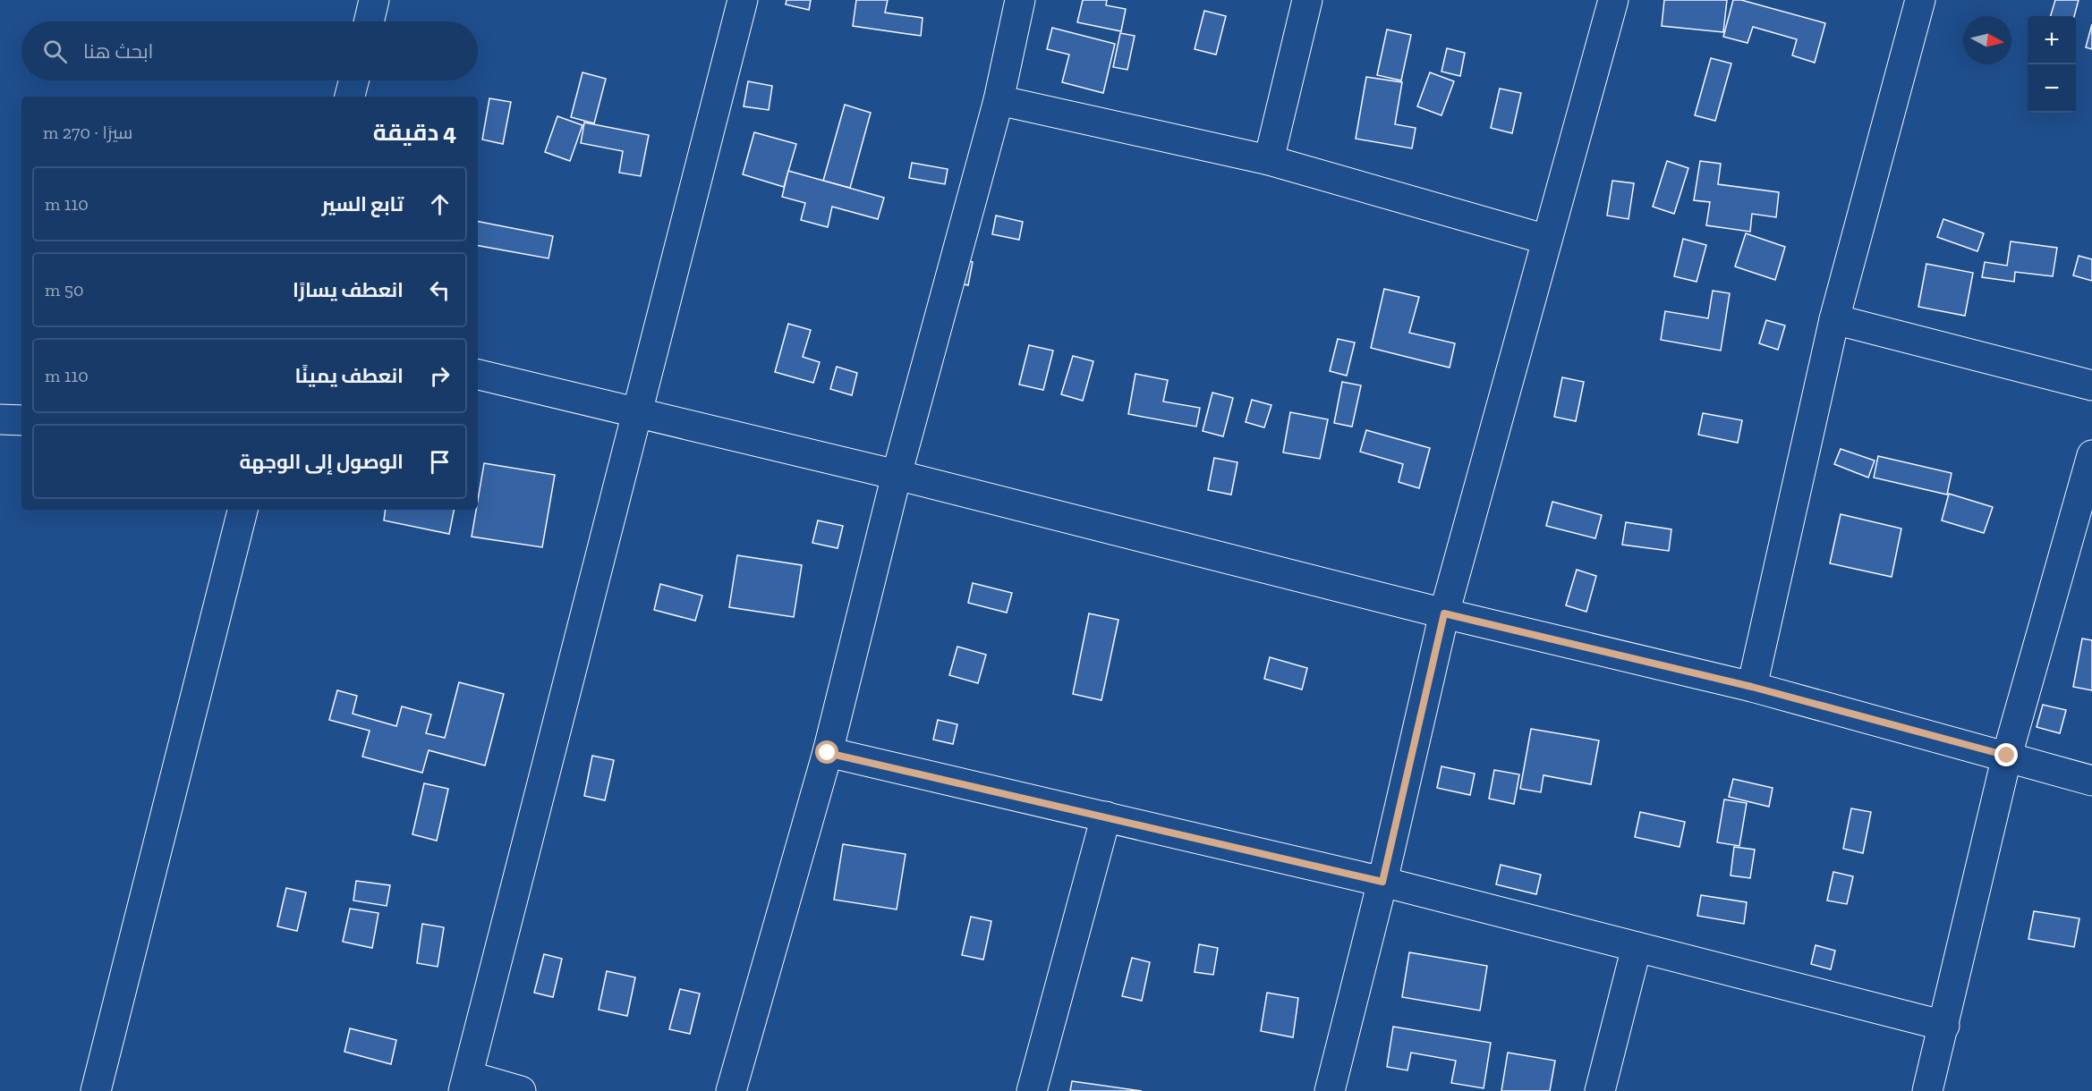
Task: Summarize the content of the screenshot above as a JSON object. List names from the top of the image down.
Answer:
{
  "north": "right",
  "page": {
    "map_buttons": ["+", "−"],
    "search": "ابحث هنا",
    "heading": ["4 دقيقة", "سيرًا · 270 m"],
    "list": [
      ["تابع السير", "110 m"],
      ["انعطف يسارًا", "50 m"],
      ["انعطف يمينًا", "110 m"],
      "الوصول إلى الوجهة"
    ]
  }
}
